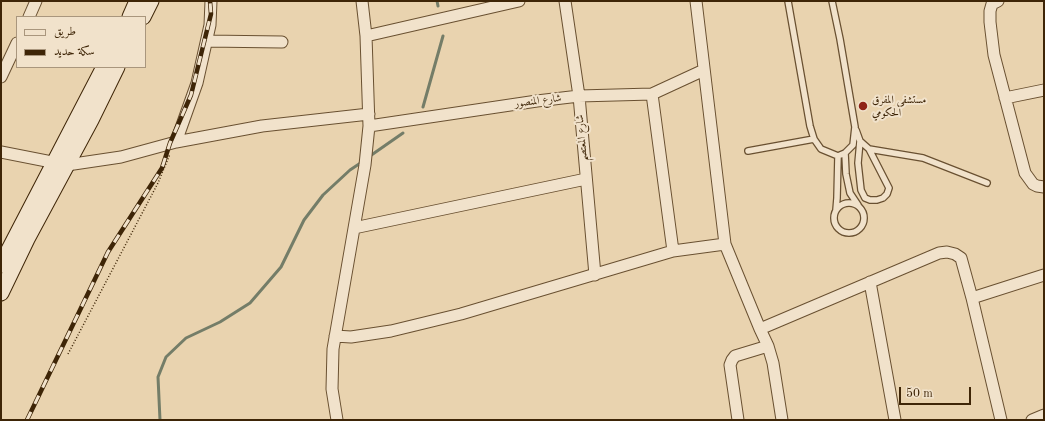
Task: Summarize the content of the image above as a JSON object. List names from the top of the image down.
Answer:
{
  "streets": {
    "street": ["شارع المنصور", "شارع المعتصم"]
  },
  "crossings": [
    ["شارع المنصور", "شارع المعتصم"]
  ],
  "places": ["مستشفى المفرق الحكومي"],
  "legend": ["طريق", "سكة حديد"],
  "scale_bar": "50 m"
}
